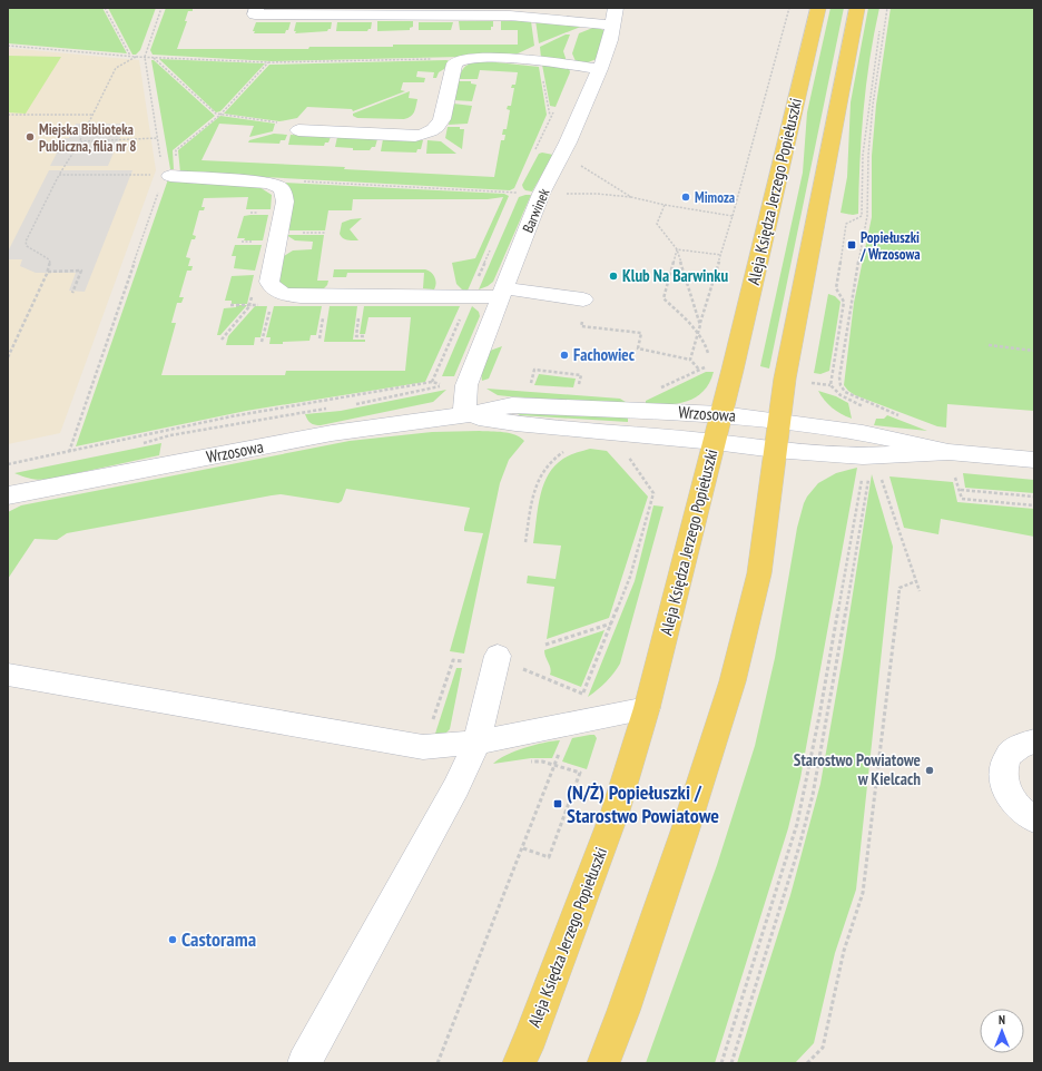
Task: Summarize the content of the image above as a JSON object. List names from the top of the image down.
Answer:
{
  "streets": {
    "main road": ["Aleja Księdza Jerzego Popiełuszki"],
    "street": ["Barwinek", "Wrzosowa"]
  },
  "crossings": [
    ["Aleja Księdza Jerzego Popiełuszki", "Wrzosowa"],
    ["Barwinek", "Wrzosowa"]
  ],
  "places": {
    "other": [
      "Miejska Biblioteka Publiczna, filia nr 8",
      "Mimoza",
      "Klub Na Barwinku",
      "Fachowiec",
      "Starostwo Powiatowe w Kielcach",
      "Castorama"
    ],
    "transit": ["Popiełuszki / Wrzosowa", "(N/Ż) Popiełuszki / Starostwo Powiatowe"]
  },
  "north": "top"
}
